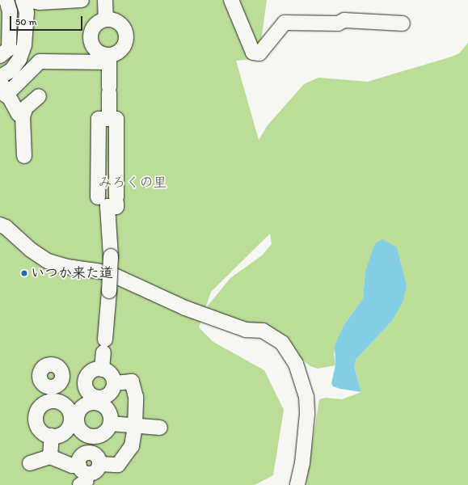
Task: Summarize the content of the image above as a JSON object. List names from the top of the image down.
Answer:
{
  "parks": ["みろくの里"],
  "places": ["いつか来た道"],
  "scale_bar": "50 m"
}
